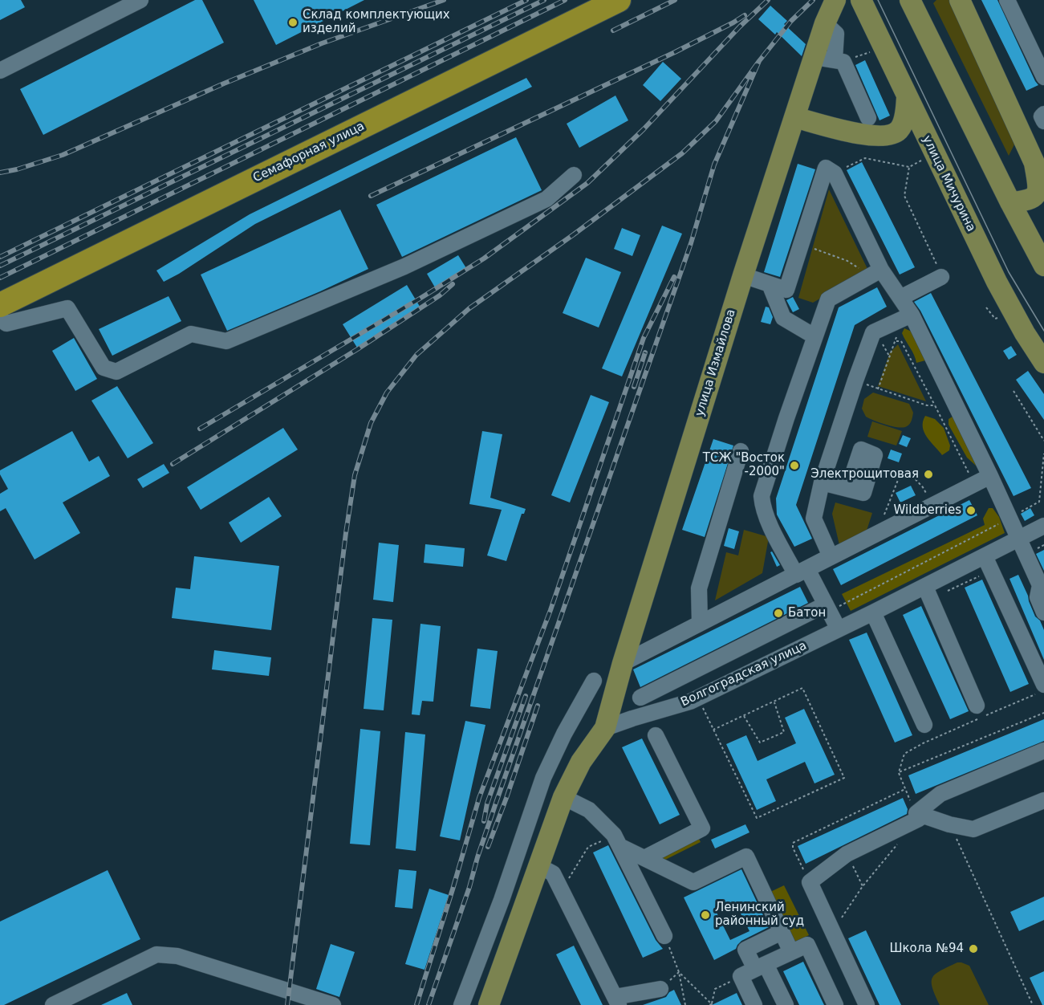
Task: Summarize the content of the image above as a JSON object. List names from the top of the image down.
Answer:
{
  "streets": {
    "highway": ["Семафорная улица"],
    "main road": ["улица Мичурина", "улица Измайлова"],
    "street": ["Волгоградская улица"]
  },
  "crossings": [
    ["улица Измайлова", "Волгоградская улица"]
  ],
  "places": [
    "Склад комплектующих изделий",
    "ТСЖ \"Восток -2000\"",
    "Электрощитовая",
    "Wildberries",
    "Батон",
    "Ленинский районный суд",
    "Школа №94"
  ]
}
